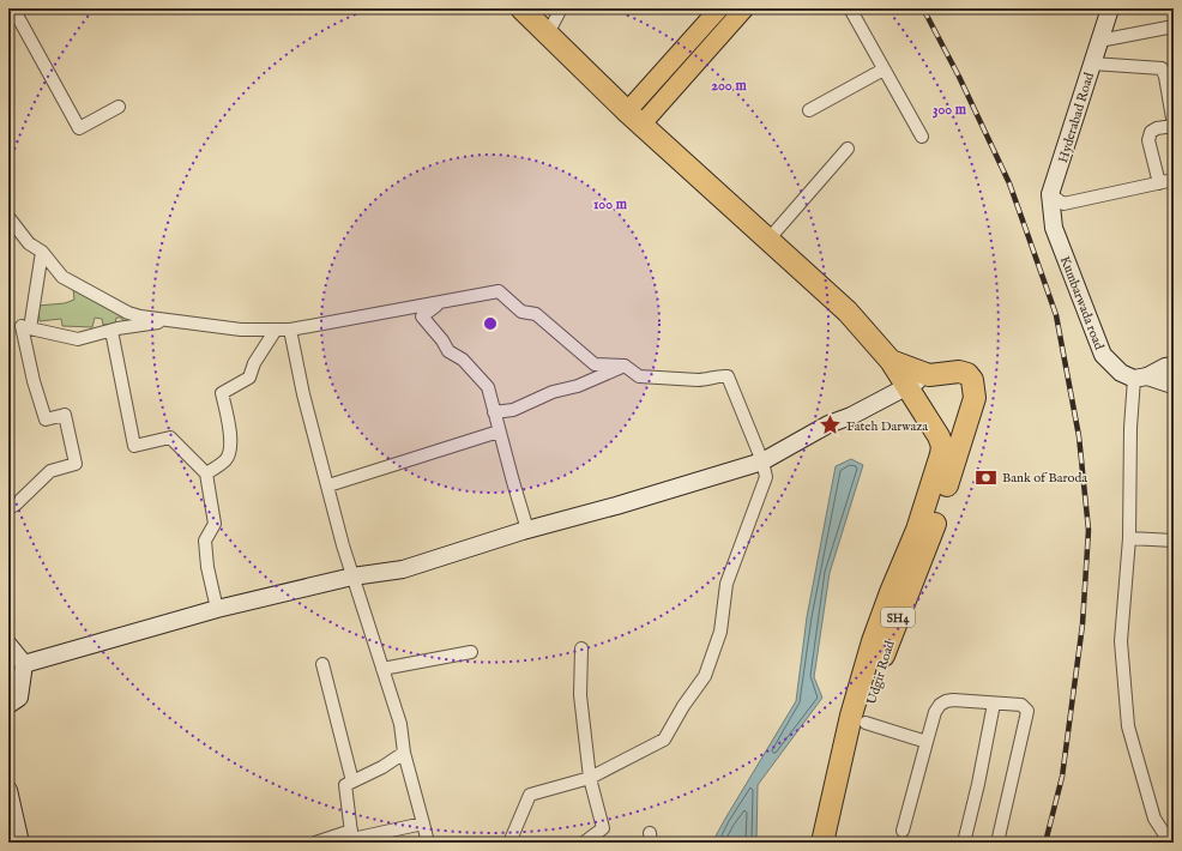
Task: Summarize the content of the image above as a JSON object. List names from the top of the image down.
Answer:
{
  "streets": {
    "highway": ["SH4", "Udgir Road"],
    "main road": ["Hyderabad Road", "Kumbarwada road"]
  },
  "crossings": [
    ["Hyderabad Road", "Kumbarwada road"]
  ],
  "places": {
    "place": ["Fateh Darwaza"],
    "bank": ["Bank of Baroda"]
  },
  "rings": ["200 m", "300 m", "100 m"]
}
